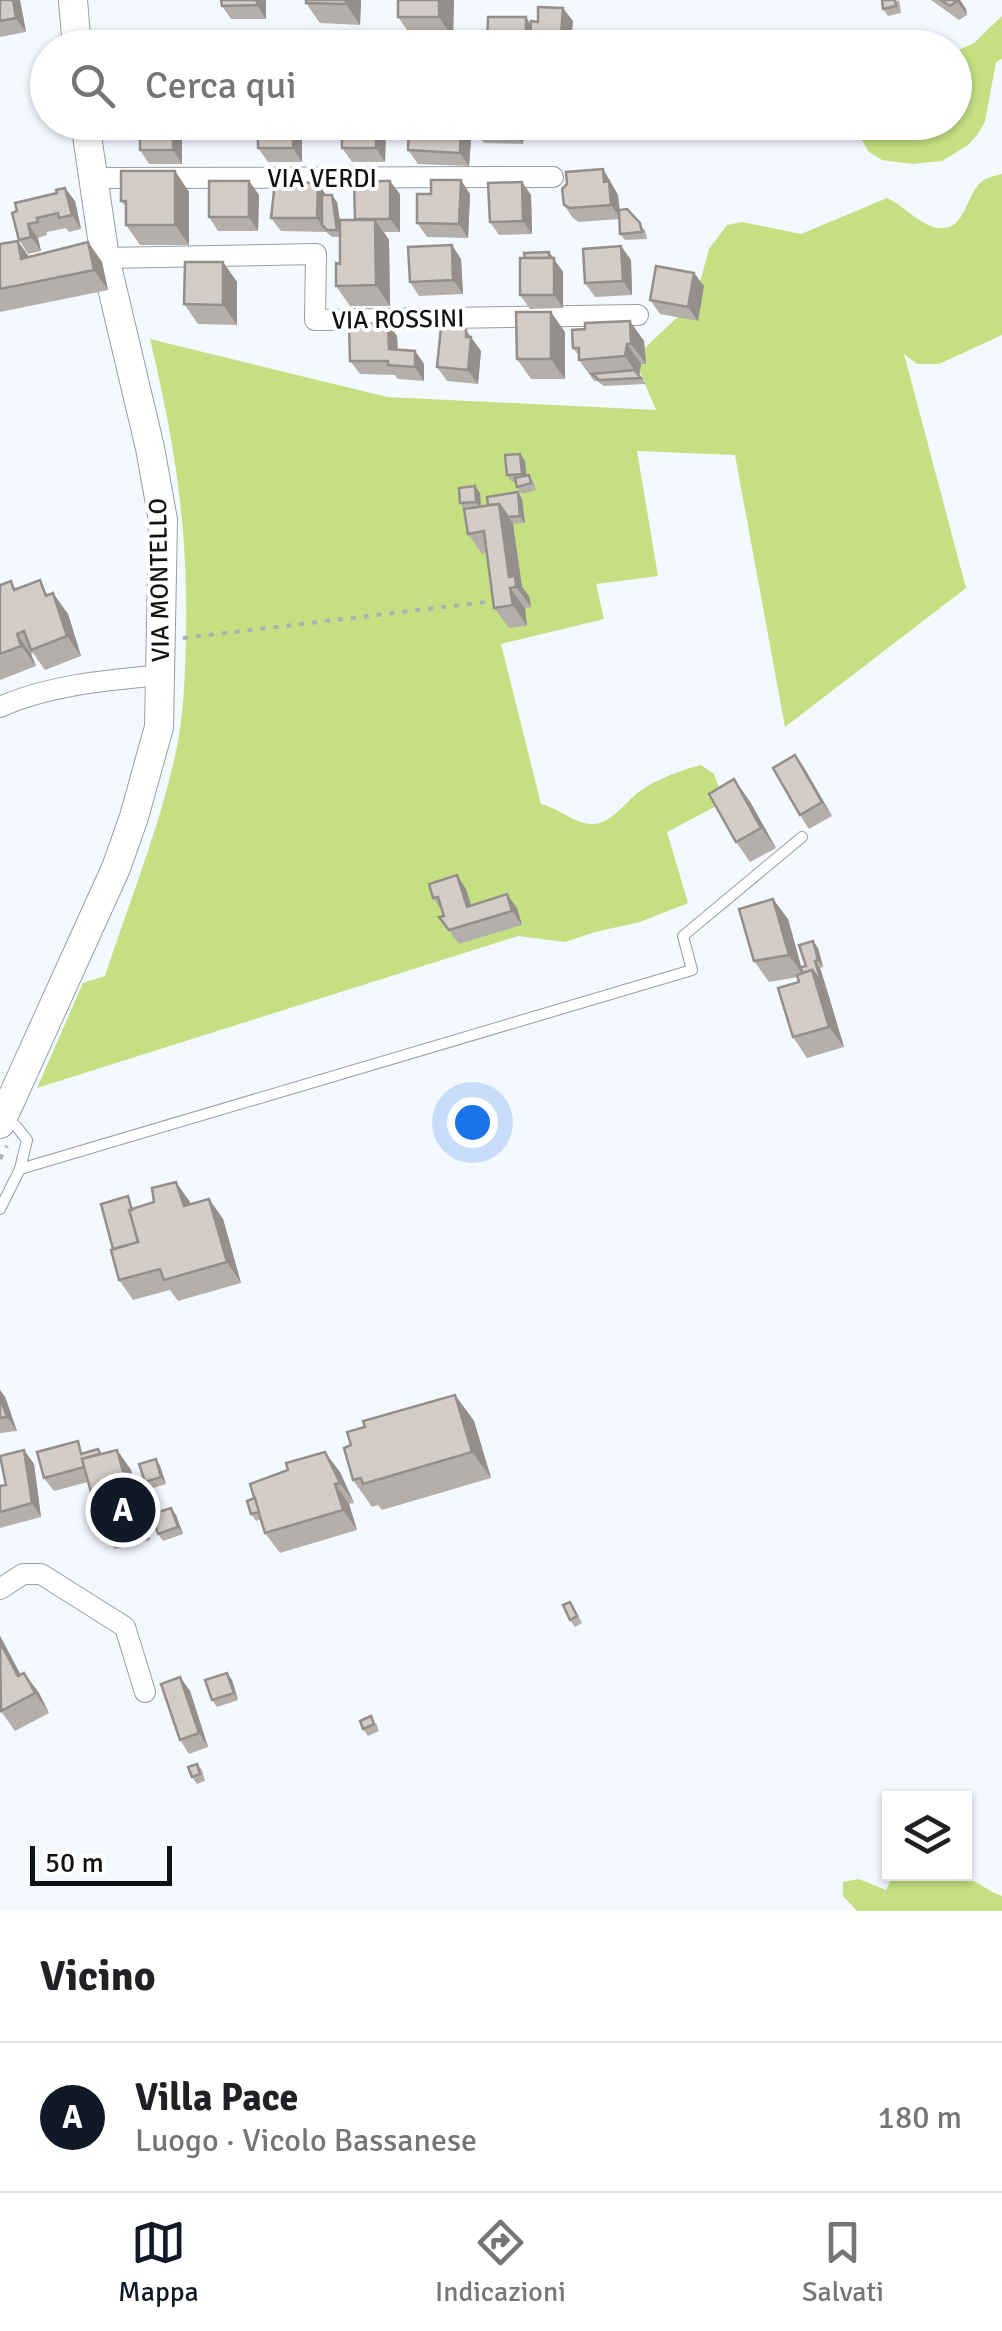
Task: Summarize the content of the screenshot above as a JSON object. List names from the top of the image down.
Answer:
{
  "streets": {
    "main road": ["VIA MONTELLO"],
    "street": ["VIA VERDI", "VIA ROSSINI"]
  },
  "crossings": [
    ["VIA VERDI", "VIA MONTELLO"],
    ["VIA ROSSINI", "VIA MONTELLO"]
  ],
  "scale_bar": "50 m",
  "page": {
    "search": "Cerca qui",
    "pins": "A",
    "scale": "50 m",
    "heading": "Vicino",
    "list": [
      {
        "mark": "A",
        "name": "Villa Pace",
        "note": "Luogo · Vicolo Bassanese",
        "value": "180 m"
      }
    ],
    "nav": ["Mappa", "Indicazioni", "Salvati"]
  }
}
